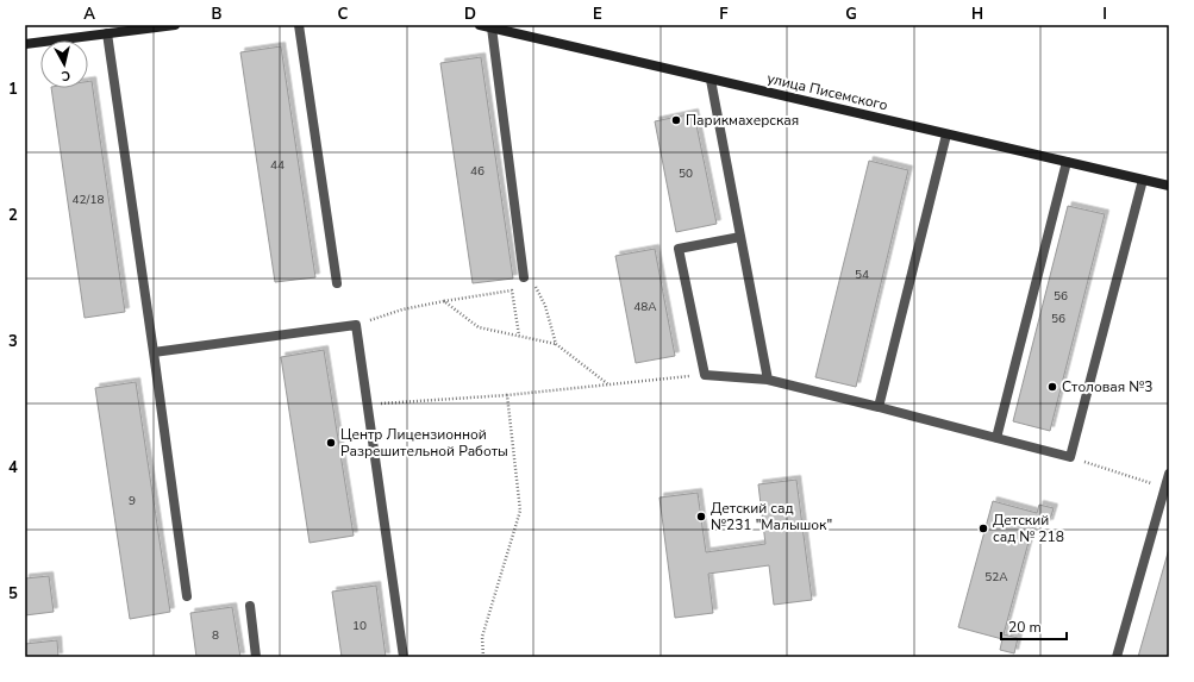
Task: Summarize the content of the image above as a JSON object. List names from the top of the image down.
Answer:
{
  "streets": {
    "street": ["улица Писемского"]
  },
  "places": [
    "Парикмахерская",
    "Столовая №3",
    "Центр Лицензионной Разрешительной Работы",
    "Детский сад №231 \"Малышок\"",
    "Детский сад № 218"
  ],
  "house_numbers": [
    "44",
    "46",
    "50",
    "42/18",
    "54",
    "56",
    "48А",
    "56",
    "9",
    "52А",
    "10",
    "8"
  ],
  "scale_bar": "20 m",
  "north": "bottom",
  "grid": {
    "columns": [
      "A",
      "B",
      "C",
      "D",
      "E",
      "F",
      "G",
      "H",
      "I"
    ],
    "rows": [
      "1",
      "2",
      "3",
      "4",
      "5"
    ]
  }
}
